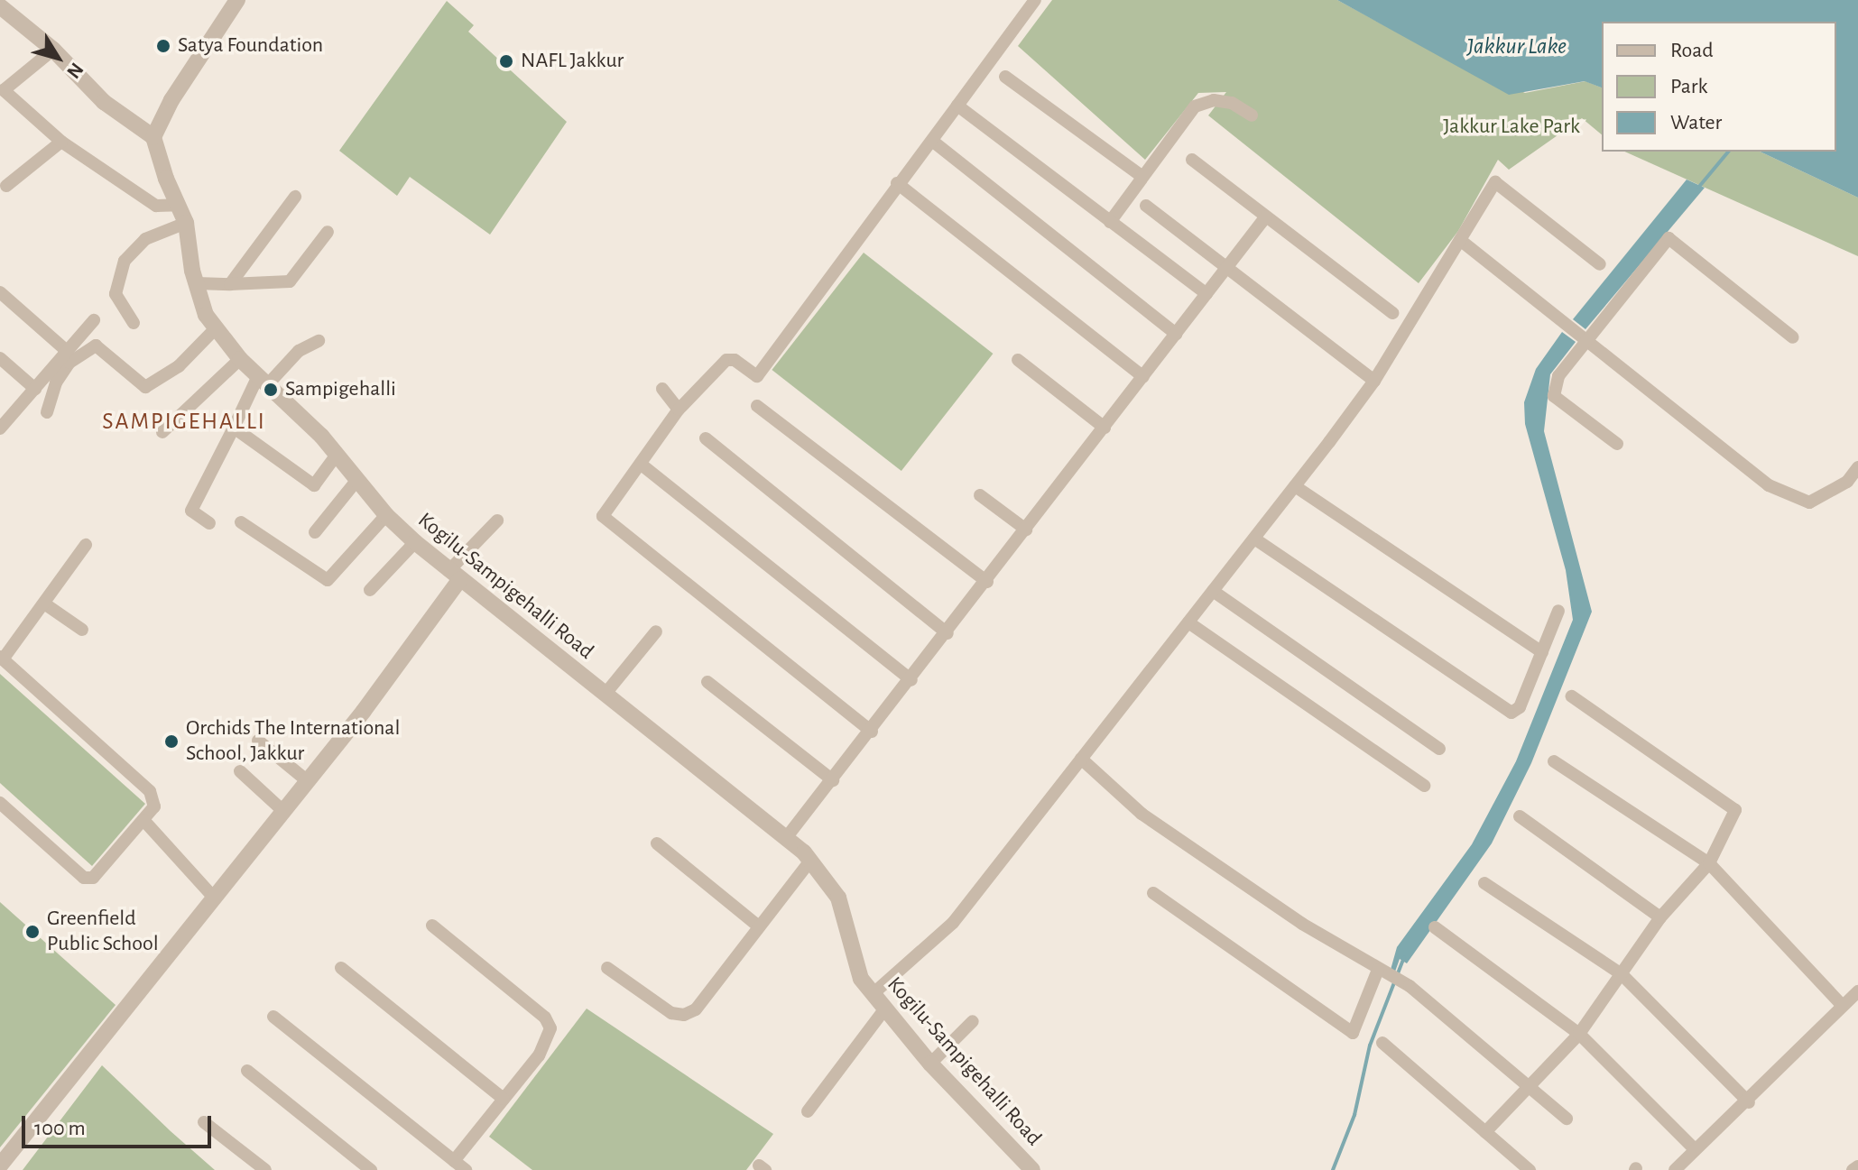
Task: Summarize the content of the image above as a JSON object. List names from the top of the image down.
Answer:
{
  "streets": {
    "street": ["Kogilu-Sampigehalli Road"]
  },
  "districts": ["SAMPIGEHALLI"],
  "water": ["Jakkur Lake"],
  "parks": ["Jakkur Lake Park"],
  "places": [
    "Satya Foundation",
    "NAFL Jakkur",
    "Sampigehalli",
    "Orchids The International School, Jakkur",
    "Greenfield Public School"
  ],
  "legend": ["Road", "Park", "Water"],
  "scale_bar": "100 m",
  "north": "bottom right"
}
